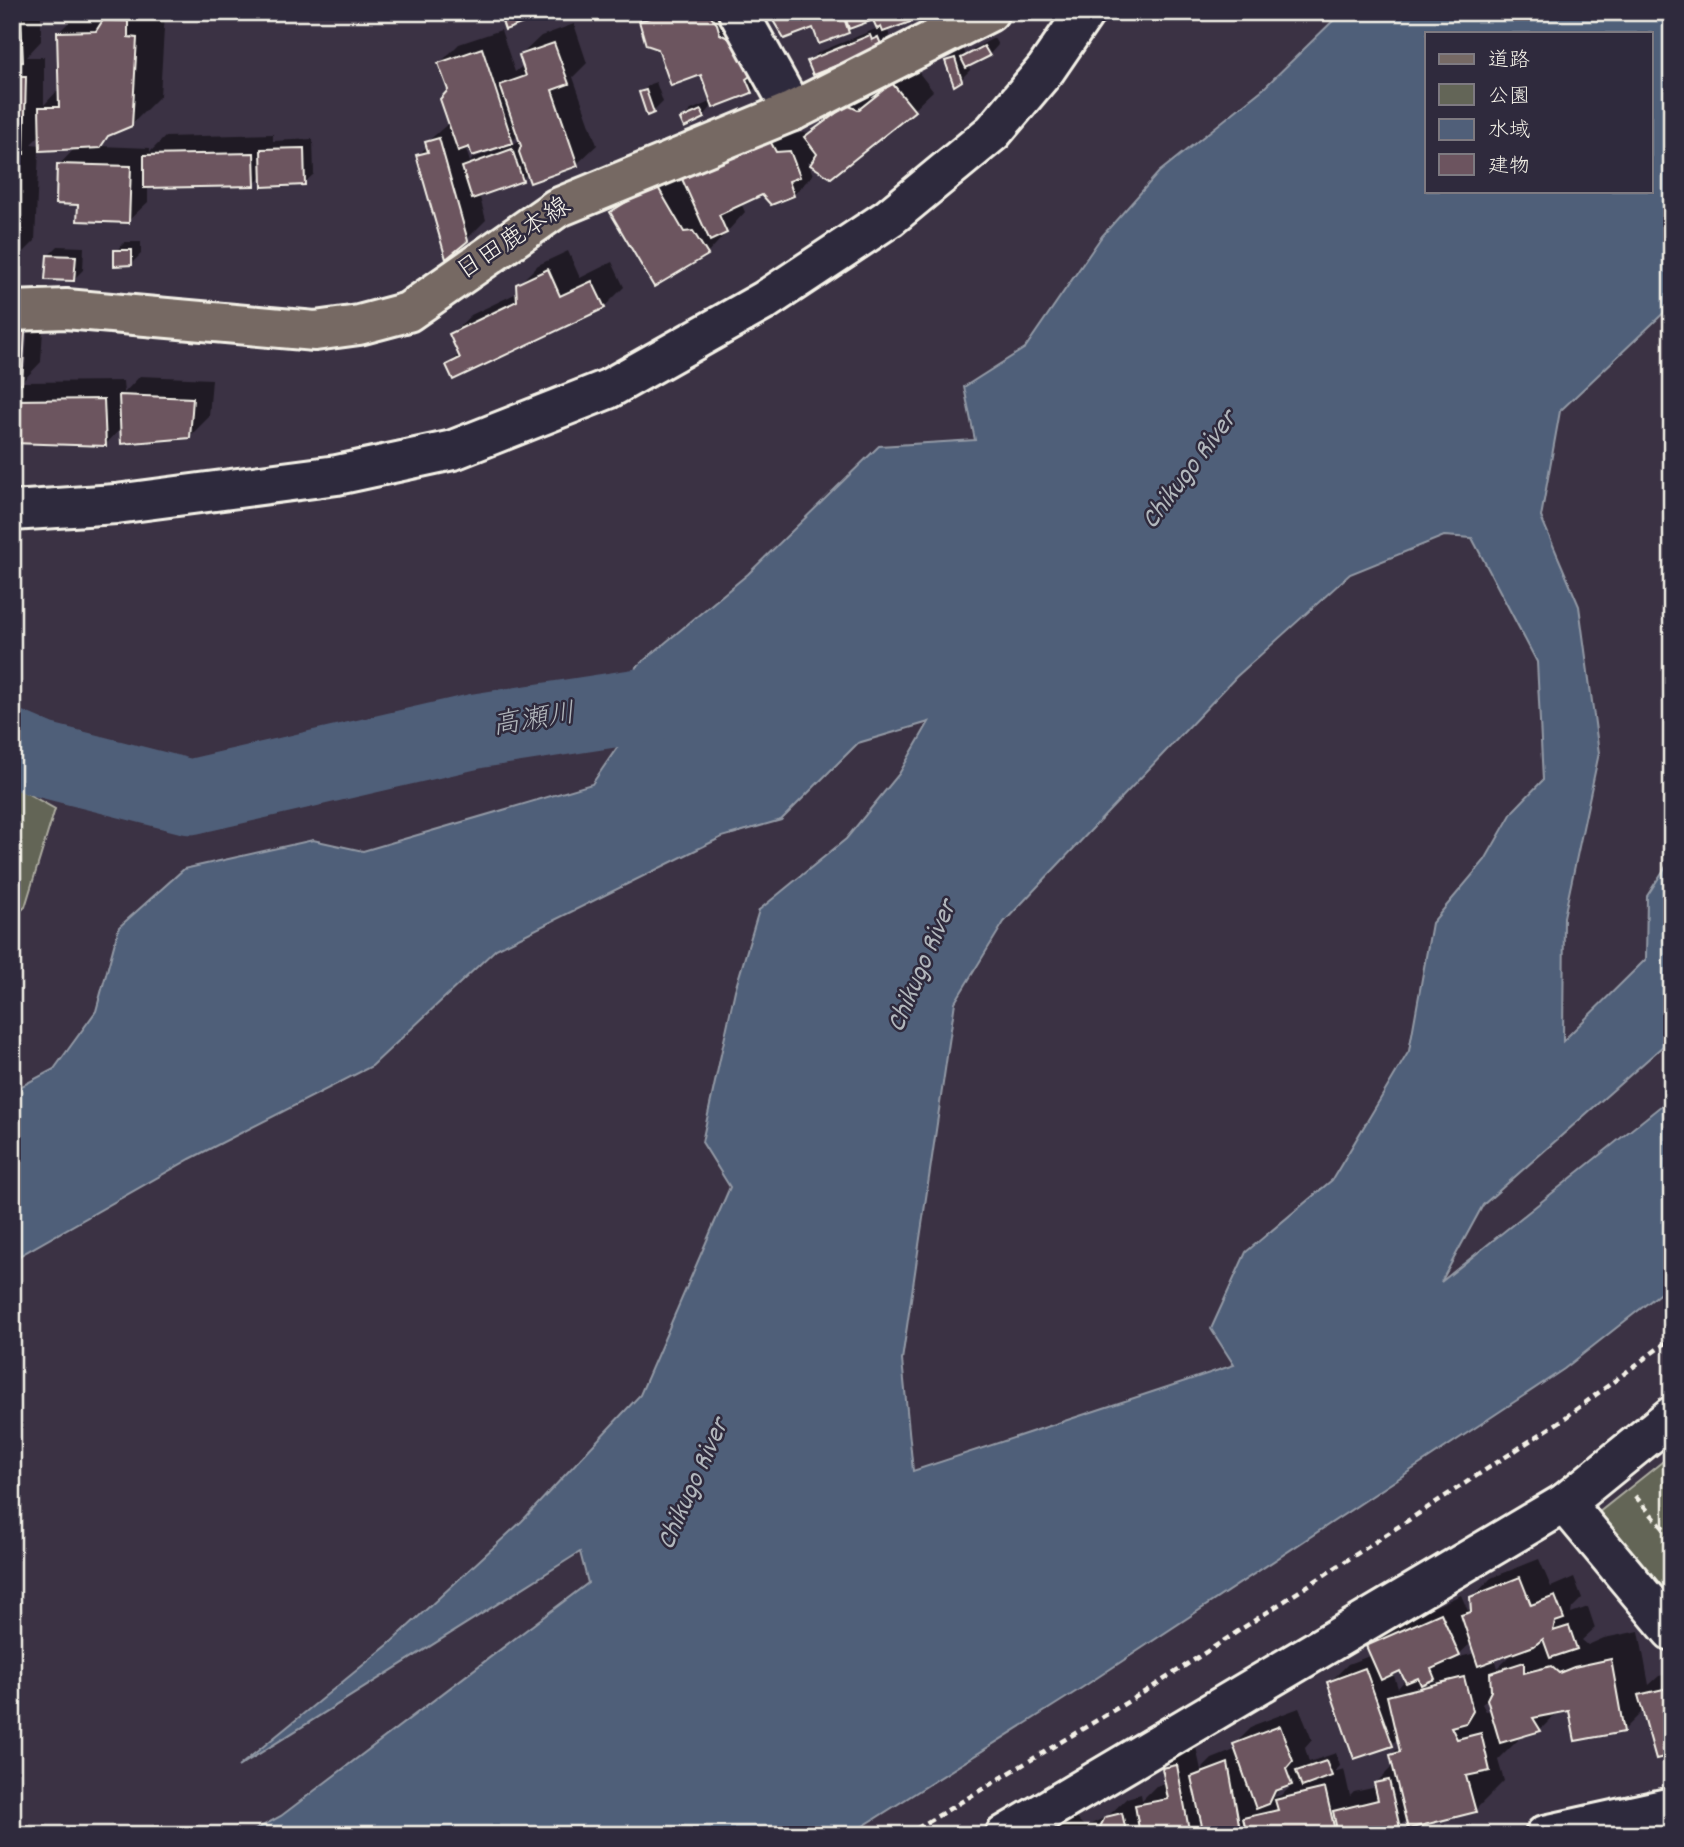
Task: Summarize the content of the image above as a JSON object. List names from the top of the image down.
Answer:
{
  "streets": {
    "main road": ["日田鹿本線"]
  },
  "water": ["Chikugo River", "高瀬川"],
  "legend": [
    "道路",
    "公園",
    "水域",
    "建物"
  ]
}
